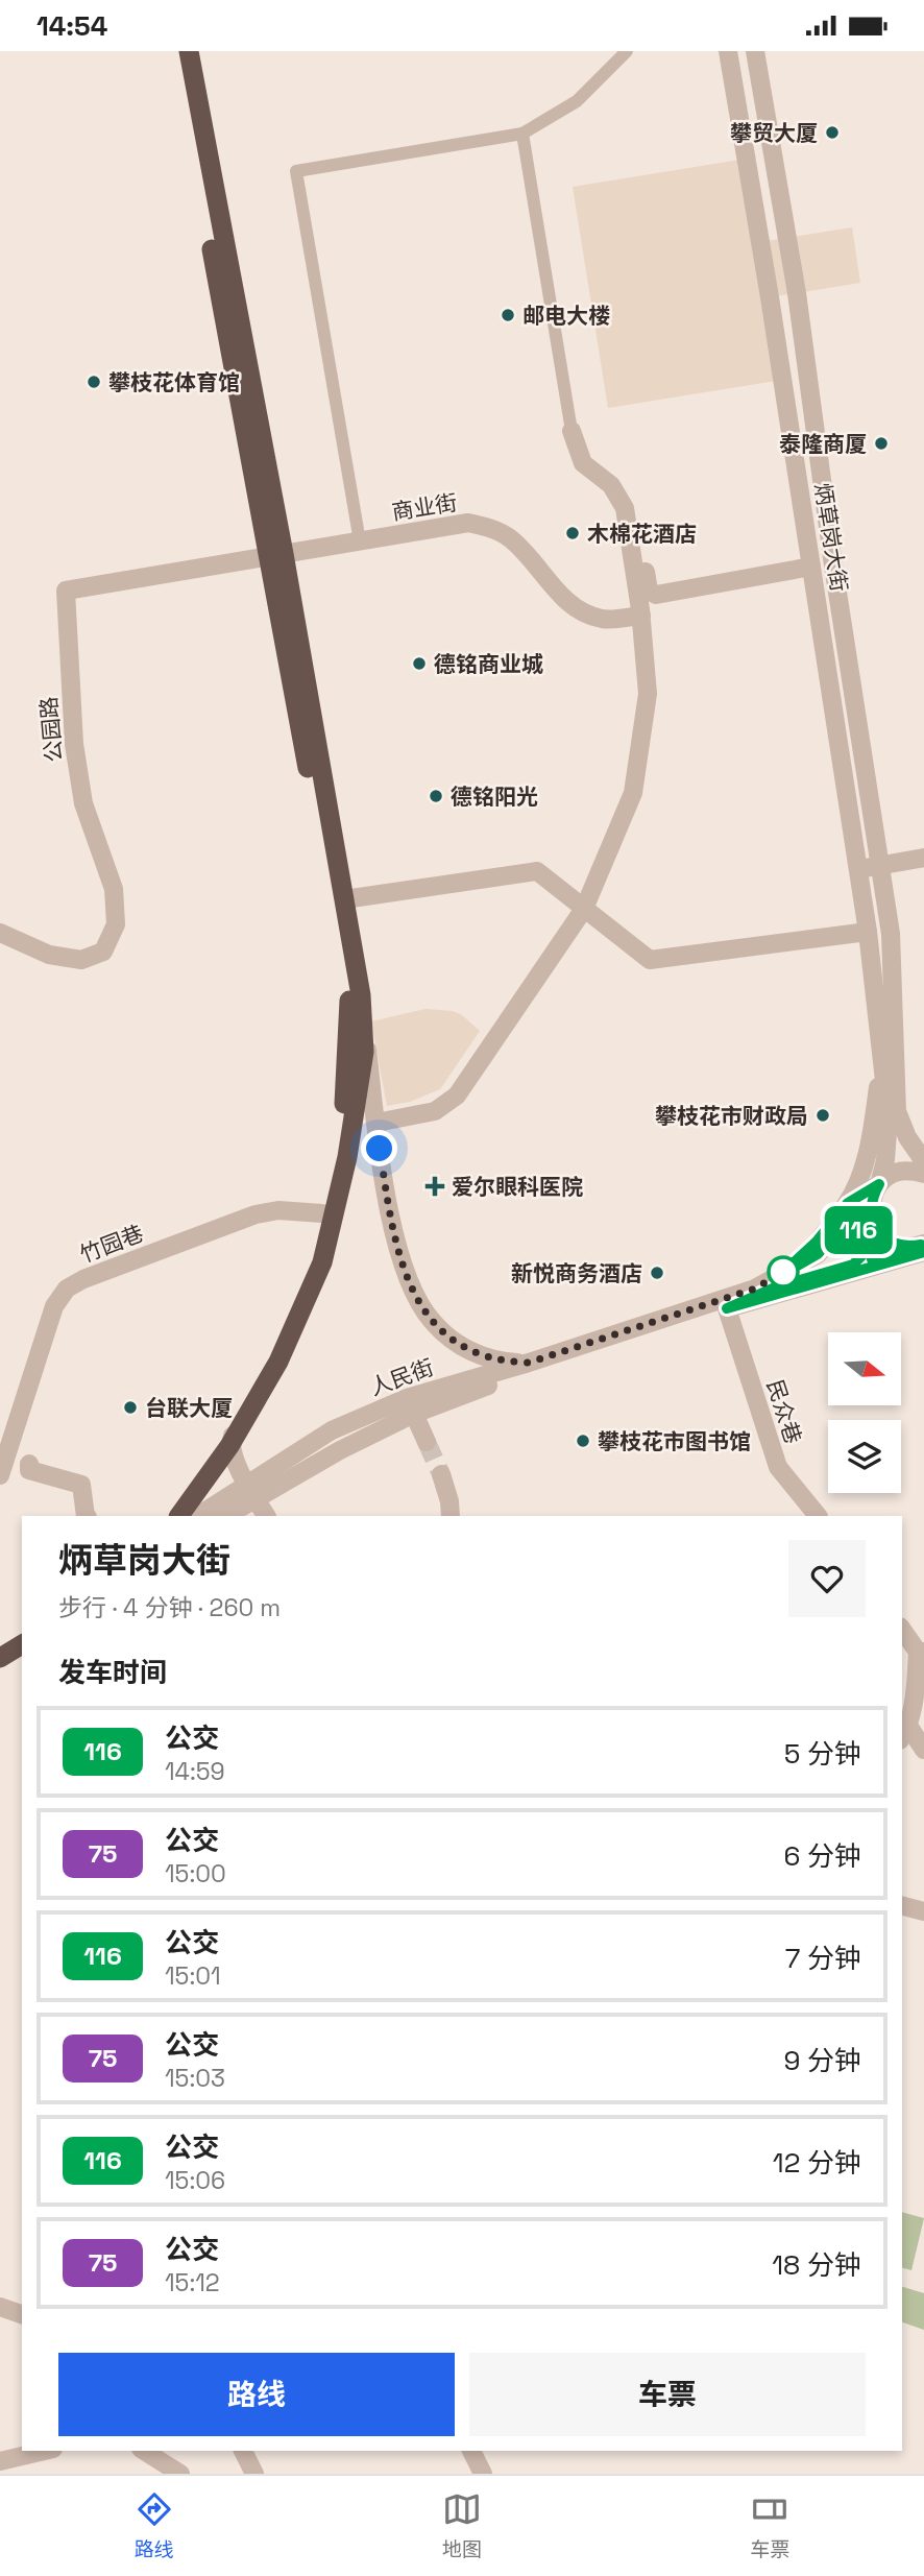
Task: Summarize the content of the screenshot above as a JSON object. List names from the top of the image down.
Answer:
{
  "streets": {
    "street": [
      "商业街",
      "炳草岗大街",
      "公园路",
      "竹园巷",
      "人民街",
      "民众巷"
    ]
  },
  "crossings": [
    ["商业街", "公园路"],
    ["人民街", "民众巷"]
  ],
  "places": {
    "other": [
      "攀贸大厦",
      "邮电大楼",
      "攀枝花体育馆",
      "泰隆商厦",
      "木棉花酒店",
      "德铭商业城",
      "德铭阳光",
      "攀枝花市财政局",
      "新悦商务酒店",
      "台联大厦",
      "攀枝花市图书馆"
    ],
    "health": ["爱尔眼科医院"]
  },
  "lines": ["bus line 116"],
  "north": "right",
  "page": {
    "status": "14:54",
    "on_map": "116",
    "heading": [
      ["炳草岗大街", "步行 · 4 分钟 · 260 m"],
      "发车时间"
    ],
    "list": [
      {
        "mark": "116",
        "name": "公交",
        "note": "14:59",
        "value": "5 分钟"
      },
      {
        "mark": "75",
        "name": "公交",
        "note": "15:00",
        "value": "6 分钟"
      },
      {
        "mark": "116",
        "name": "公交",
        "note": "15:01",
        "value": "7 分钟"
      },
      {
        "mark": "75",
        "name": "公交",
        "note": "15:03",
        "value": "9 分钟"
      },
      {
        "mark": "116",
        "name": "公交",
        "note": "15:06",
        "value": "12 分钟"
      },
      {
        "mark": "75",
        "name": "公交",
        "note": "15:12",
        "value": "18 分钟"
      }
    ],
    "buttons": ["路线", "车票"],
    "tabs": ["路线", "地图", "车票"]
  }
}
